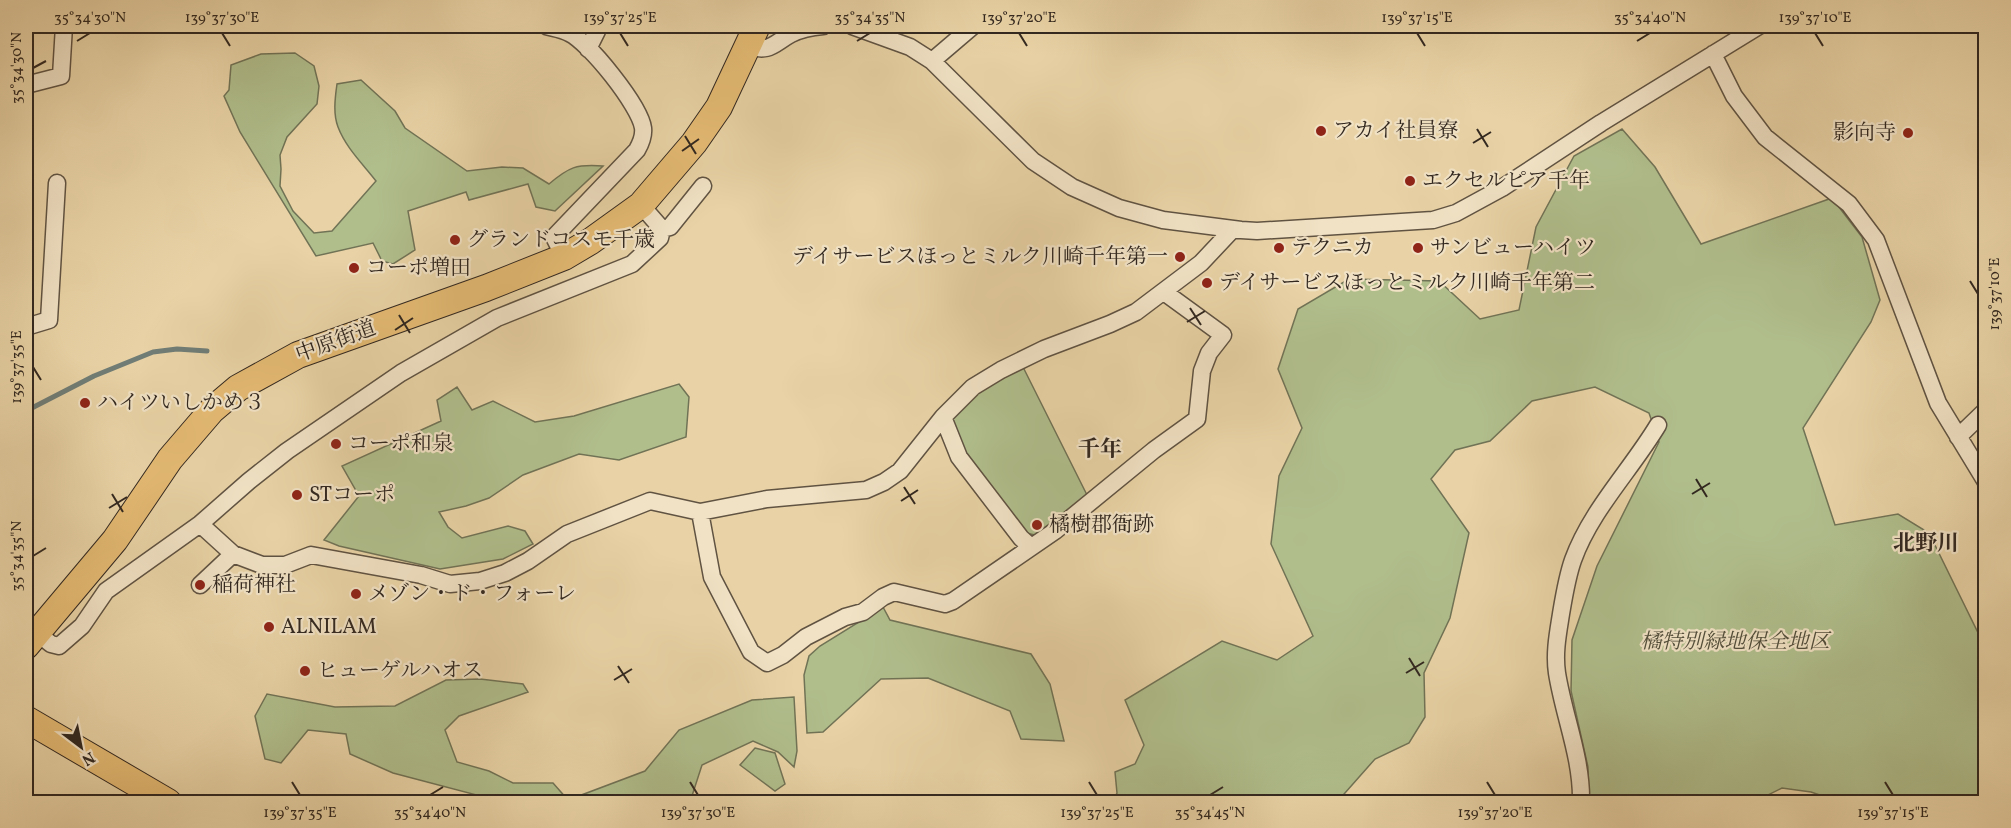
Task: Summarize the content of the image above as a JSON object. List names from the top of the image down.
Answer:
{
  "streets": {
    "main road": ["中原街道"]
  },
  "districts": ["千年", "北野川"],
  "parks": ["橘特別緑地保全地区"],
  "places": [
    "アカイ社員寮",
    "影向寺",
    "エクセルピア千年",
    "グランドコスモ千歳",
    "テクニカ",
    "サンビューハイツ",
    "デイサービスほっとミルク川崎千年第一",
    "コーポ増田",
    "デイサービスほっとミルク川崎千年第二",
    "ハイツいしかめ３",
    "コーポ和泉",
    "STコーポ",
    "橘樹郡衙跡",
    "稲荷神社",
    "メゾン・ド・フォーレ",
    "ALNILAM",
    "ヒューゲルハオス"
  ],
  "north": "bottom right",
  "coordinates": [
    "35°34'30\"N",
    "139°37'30\"E",
    "139°37'25\"E",
    "35°34'35\"N",
    "139°37'20\"E",
    "139°37'15\"E",
    "35°34'40\"N",
    "139°37'10\"E",
    "139°37'35\"E",
    "35°34'45\"N"
  ]
}
